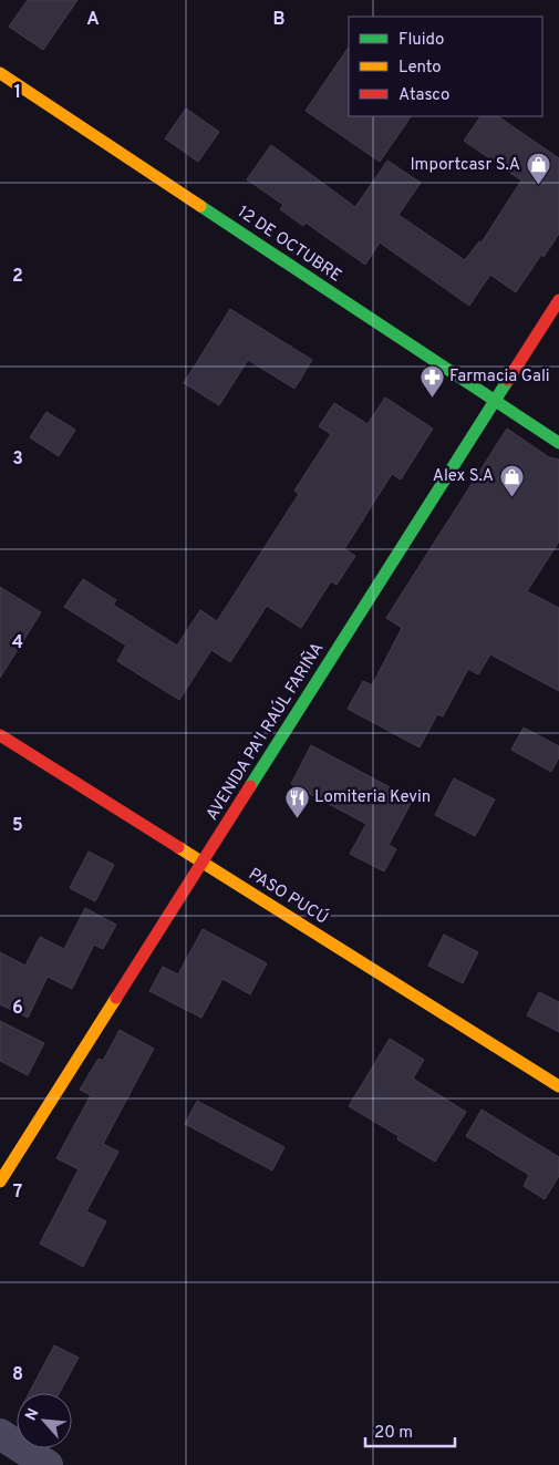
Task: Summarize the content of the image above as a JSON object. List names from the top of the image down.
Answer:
{
  "streets": {
    "main road": ["12 DE OCTUBRE", "AVENIDA PA'I RAÚL FARIÑA", "PASO PUCÚ"]
  },
  "crossings": [
    ["12 DE OCTUBRE", "AVENIDA PA'I RAÚL FARIÑA"],
    ["AVENIDA PA'I RAÚL FARIÑA", "PASO PUCÚ"]
  ],
  "places": {
    "shop": ["Importcasr S.A", "Alex S.A"],
    "pharmacy": ["Farmacia Gali"],
    "restaurant": ["Lomiteria Kevin"]
  },
  "legend": ["Fluido", "Lento", "Atasco"],
  "scale_bar": "20 m",
  "north": "top left",
  "grid": {
    "columns": ["A", "B"],
    "rows": [
      "1",
      "2",
      "3",
      "4",
      "5",
      "6",
      "7",
      "8"
    ]
  }
}
